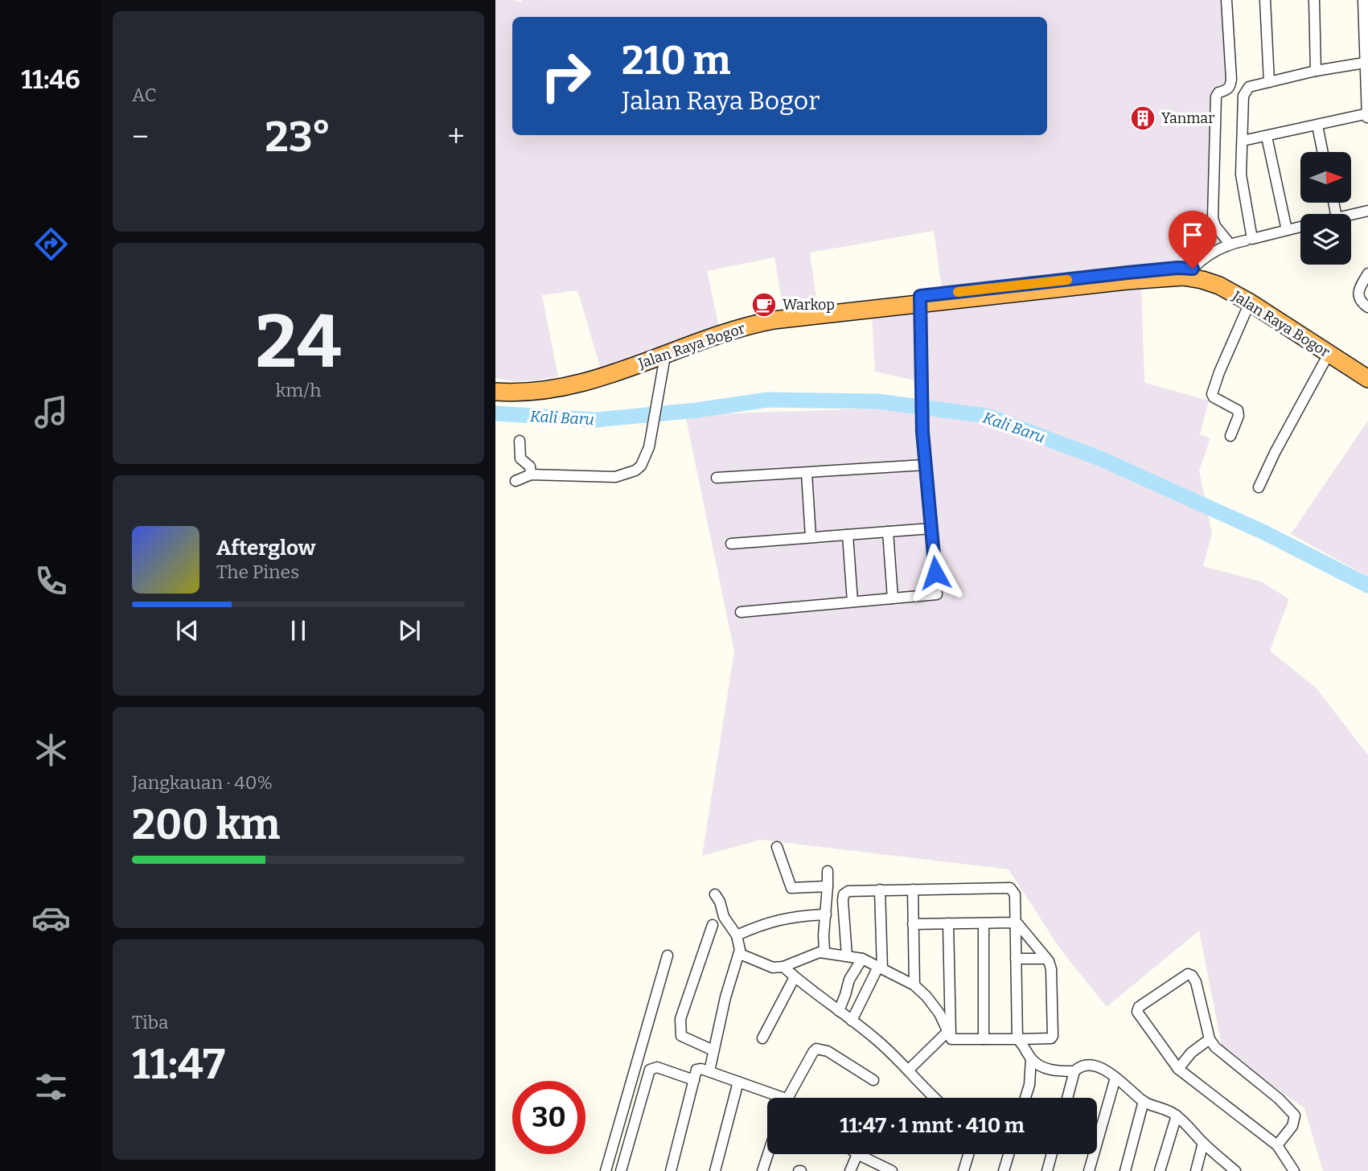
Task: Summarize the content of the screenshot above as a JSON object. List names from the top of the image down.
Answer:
{
  "streets": {
    "highway": ["Jalan Raya Bogor"]
  },
  "water": ["Kali Baru"],
  "places": {
    "building": ["Yanmar"],
    "cafe": ["Warkop"]
  },
  "north": "right",
  "page": {
    "tabs": "11:46",
    "tile": [
      "AC",
      ["24", "km/h"],
      ["Jangkauan · 40%", "200 km"],
      ["Tiba", "11:47"]
    ],
    "turn": ["210 m", "Jalan Raya Bogor"],
    "heat": ["−", "23°", "+"],
    "song": ["Afterglow", "The Pines"],
    "limit": "30",
    "trip": "11:47 · 1 mnt · 410 m"
  }
}
